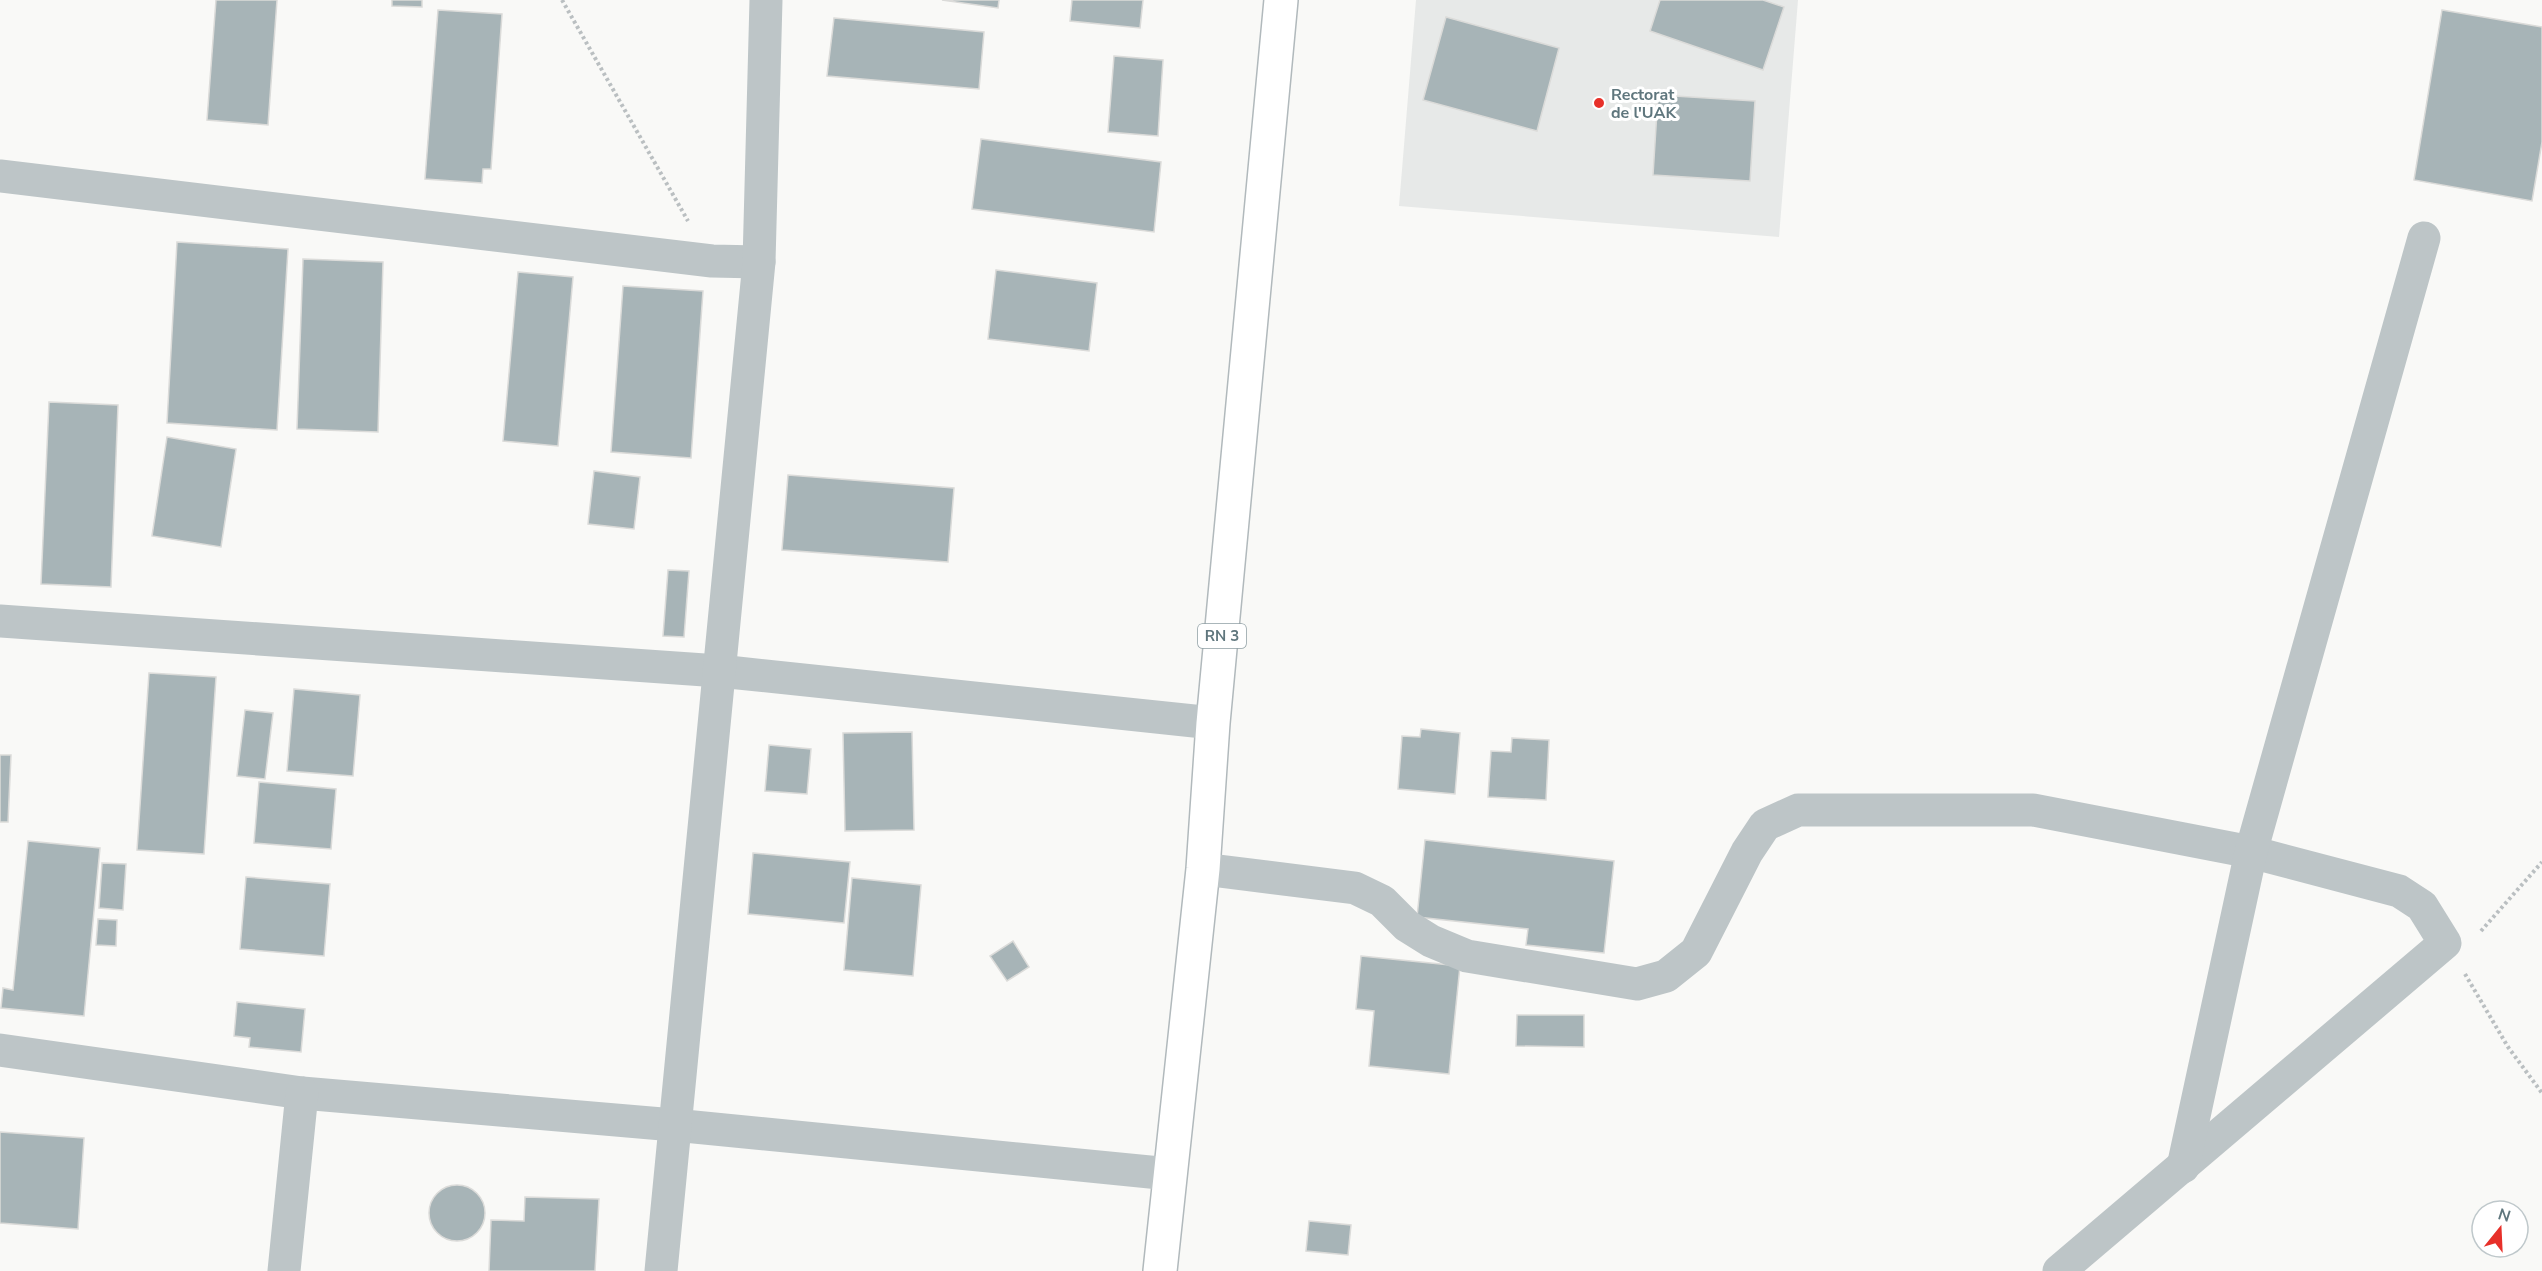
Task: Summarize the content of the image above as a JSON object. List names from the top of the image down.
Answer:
{
  "streets": {
    "main road": ["RN 3"]
  },
  "places": ["Rectorat de l'UAK"],
  "north": "top"
}
